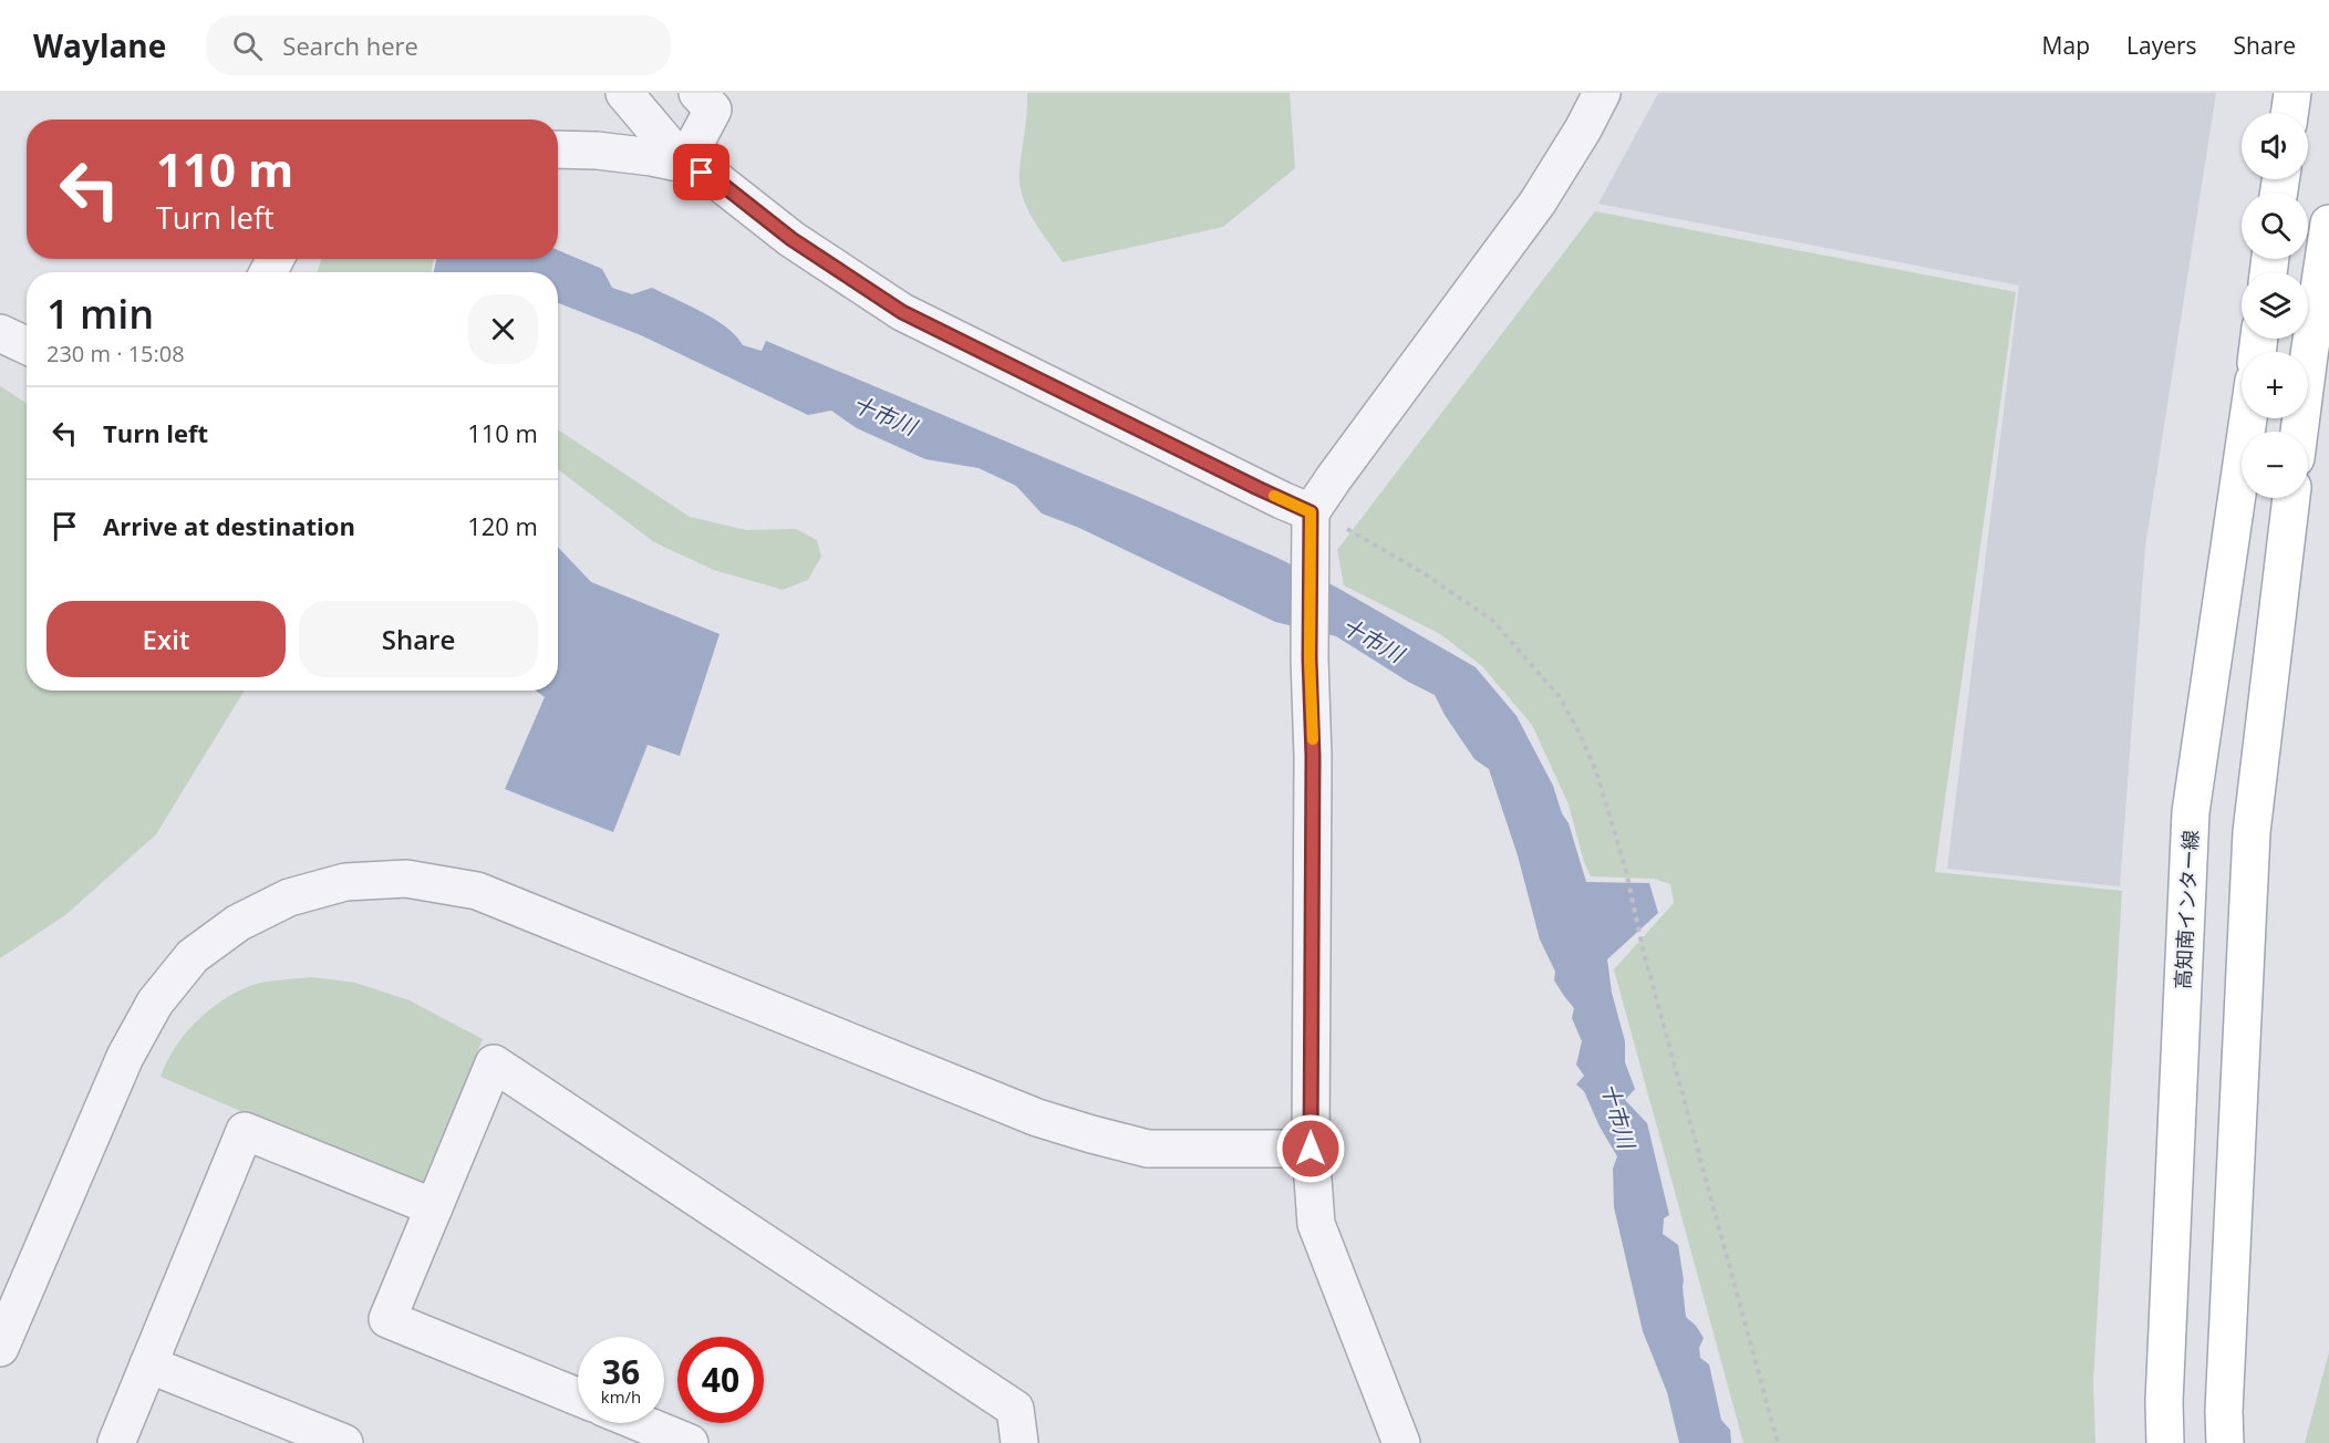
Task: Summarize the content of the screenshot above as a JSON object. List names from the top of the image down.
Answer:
{
  "streets": {
    "main road": ["高知南インター線"]
  },
  "water": ["十市川"],
  "page": {
    "header": "Waylane",
    "search": "Search here",
    "nav": ["Map", "Layers", "Share"],
    "map_buttons": ["+", "−"],
    "turn": ["110 m", "Turn left"],
    "heading": ["1 min", "230 m · 15:08"],
    "list": [
      {
        "name": "Turn left",
        "value": "110 m"
      },
      {
        "name": "Arrive at destination",
        "value": "120 m"
      }
    ],
    "buttons": ["Exit", "Share"],
    "speed": "36 km/h",
    "limit": "40"
  }
}
